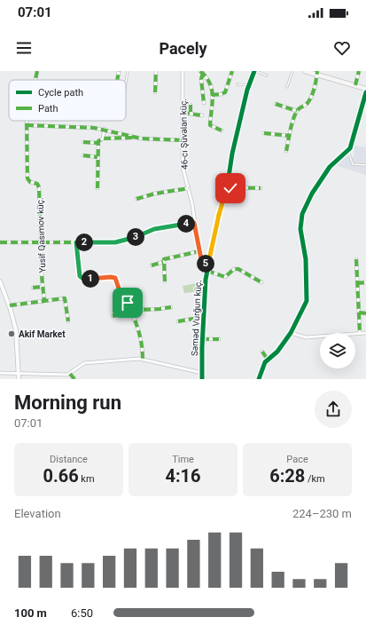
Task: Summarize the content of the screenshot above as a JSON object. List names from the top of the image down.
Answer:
{
  "streets": {
    "street": ["46-cı Şüvəlan küç.", "Yusif Qasımov küç.", "Səməd Vurğun küç."]
  },
  "crossings": [
    ["46-cı Şüvəlan küç.", "Səməd Vurğun küç."]
  ],
  "places": ["Akif Market"],
  "legend": ["Cycle path", "Path"],
  "page": {
    "status": "07:01",
    "header": "Pacely",
    "pins": [
      "4",
      "3",
      "2",
      "5",
      "1"
    ],
    "heading": ["Morning run", "07:01"],
    "stats": [
      ["Distance", "0.66 km"],
      ["Time", "4:16"],
      ["Pace", "6:28 /km"]
    ],
    "chart": ["Elevation", "224–230 m"],
    "list": [
      {
        "name": "100 m",
        "note": "6:50"
      }
    ]
  }
}
